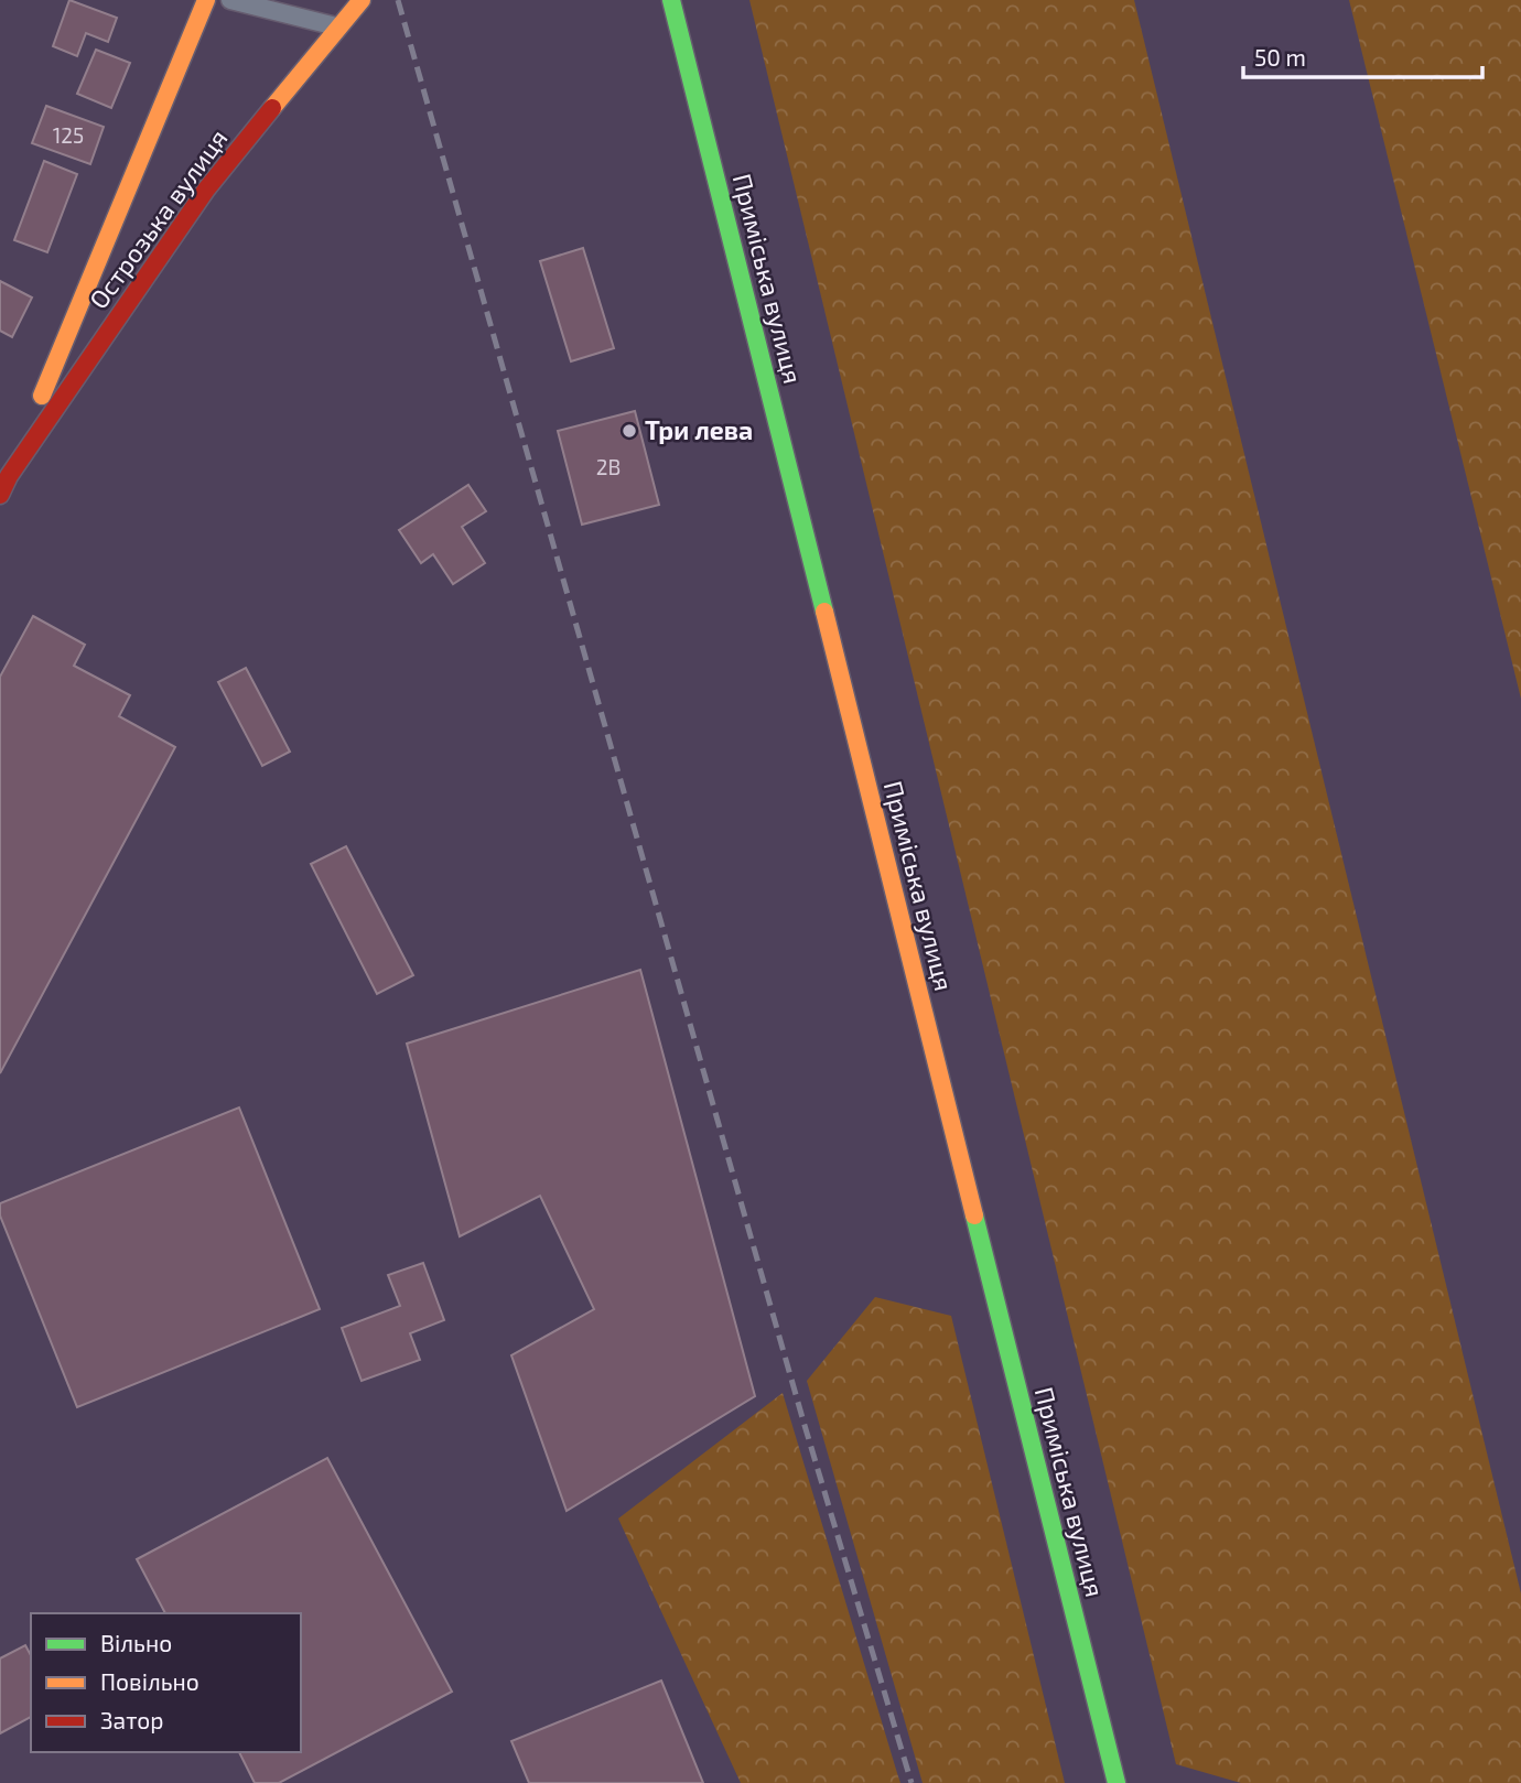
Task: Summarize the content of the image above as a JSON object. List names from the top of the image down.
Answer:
{
  "streets": {
    "main road": ["Острозька вулиця", "Приміська вулиця"]
  },
  "places": ["Три лева"],
  "house_numbers": ["125", "2В"],
  "legend": ["Вільно", "Повільно", "Затор"],
  "scale_bar": "50 m"
}
